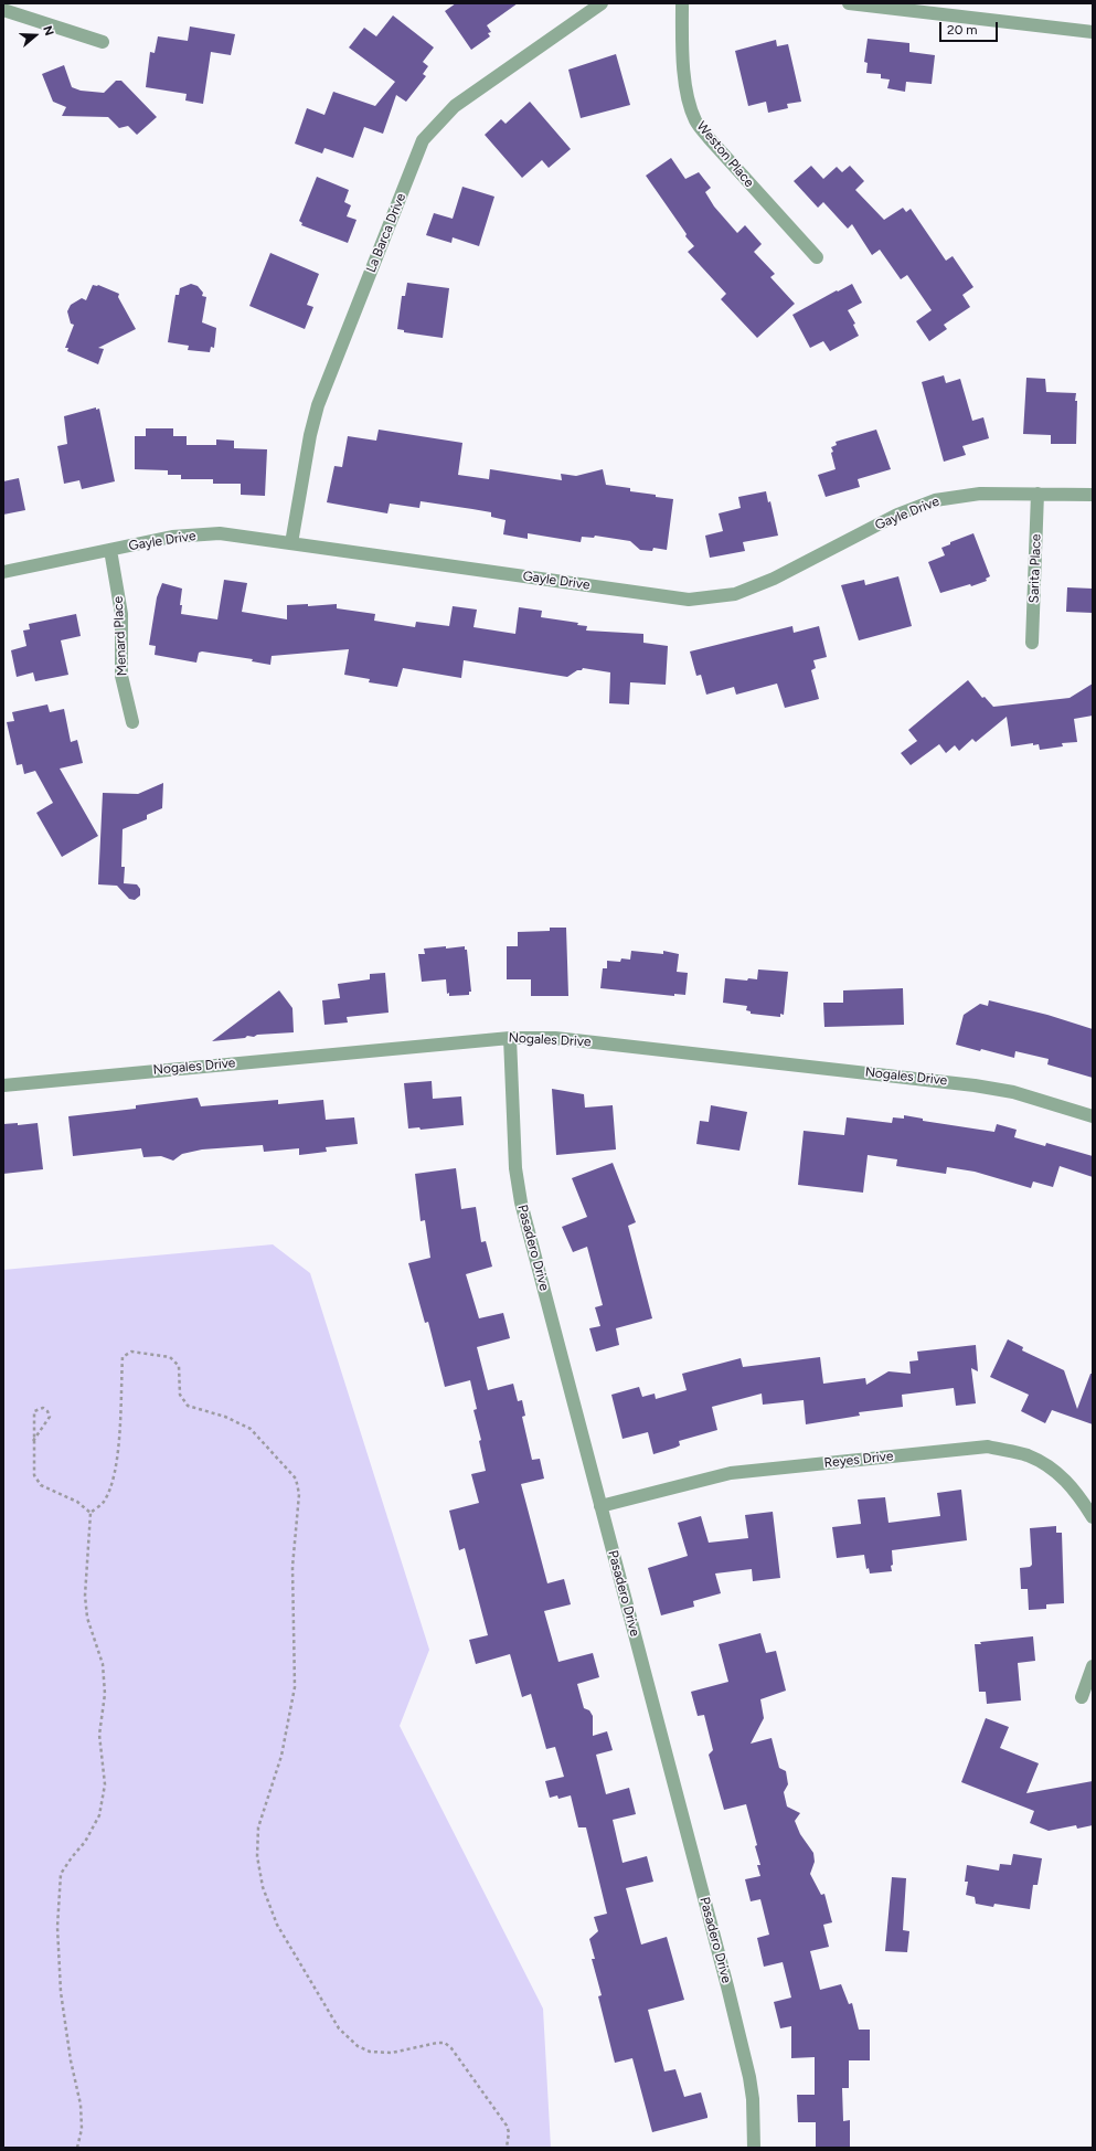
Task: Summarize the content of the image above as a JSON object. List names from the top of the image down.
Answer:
{
  "streets": {
    "street": [
      "Weston Place",
      "La Barca Drive",
      "Gayle Drive",
      "Sarita Place",
      "Menard Place",
      "Nogales Drive",
      "Pasadero Drive",
      "Reyes Drive"
    ]
  },
  "crossings": [
    ["La Barca Drive", "Gayle Drive"],
    ["Gayle Drive", "Sarita Place"],
    ["Gayle Drive", "Menard Place"],
    ["Nogales Drive", "Pasadero Drive"],
    ["Pasadero Drive", "Reyes Drive"]
  ],
  "scale_bar": "20 m",
  "north": "right"
}
